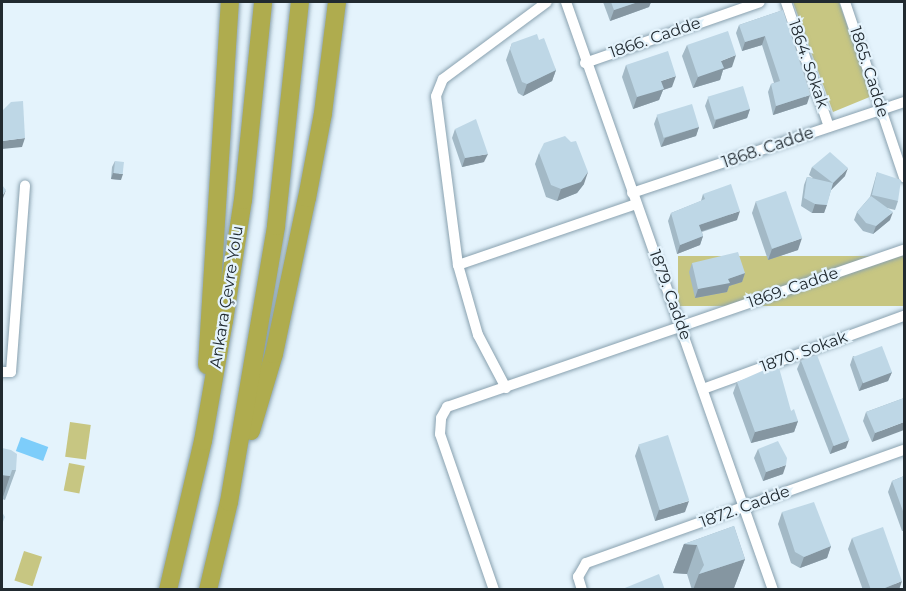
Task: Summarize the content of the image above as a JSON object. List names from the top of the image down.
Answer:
{
  "streets": {
    "highway": ["Ankara Çevre Yolu"],
    "street": [
      "1866. Cadde",
      "1864. Sokak",
      "1865. Cadde",
      "1868. Cadde",
      "1869. Cadde",
      "1879. Cadde",
      "1870. Sokak",
      "1872. Cadde"
    ]
  },
  "crossings": [
    ["1866. Cadde", "1879. Cadde"],
    ["1864. Sokak", "1868. Cadde"],
    ["1865. Cadde", "1868. Cadde"],
    ["1868. Cadde", "1879. Cadde"],
    ["1869. Cadde", "1879. Cadde"],
    ["1879. Cadde", "1870. Sokak"],
    ["1879. Cadde", "1872. Cadde"]
  ]
}
